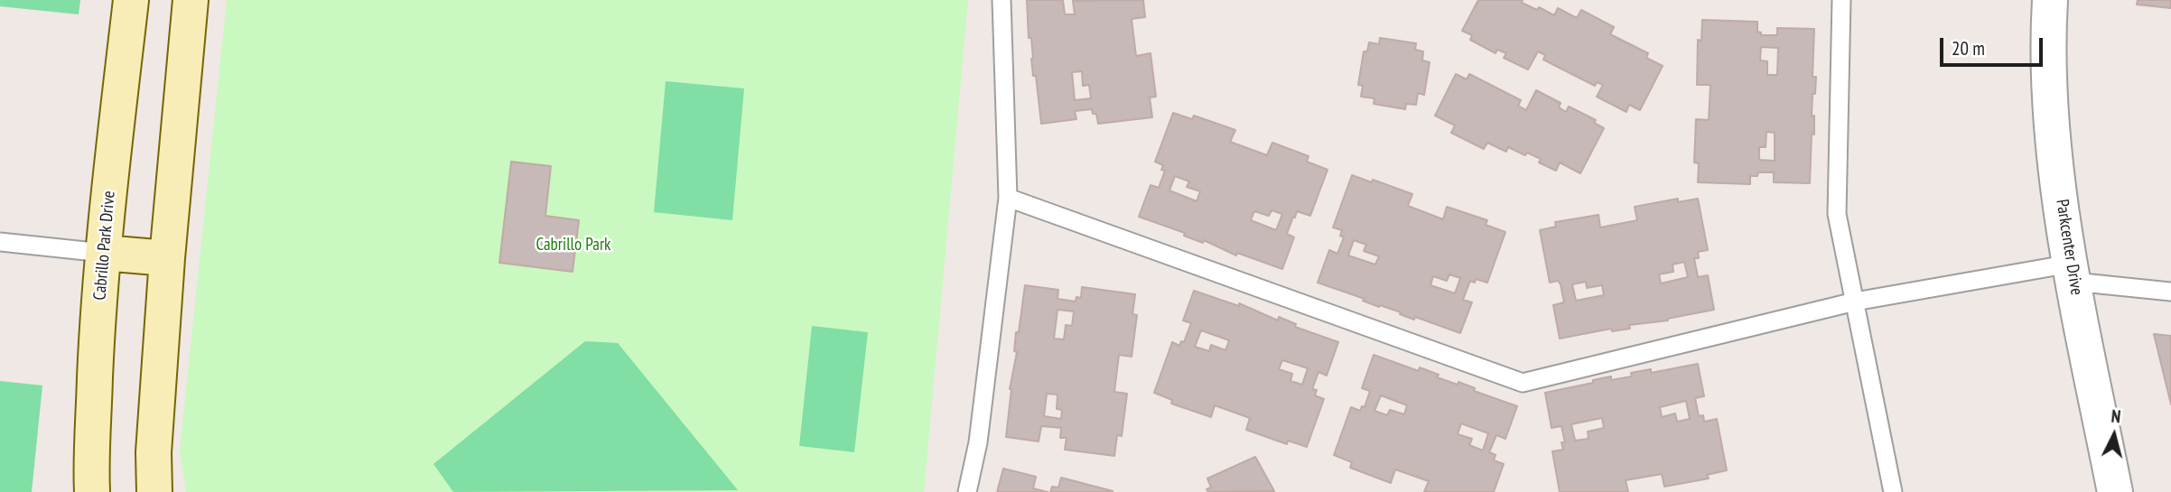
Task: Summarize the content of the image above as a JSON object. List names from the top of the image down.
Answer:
{
  "streets": {
    "street": ["Cabrillo Park Drive", "Parkcenter Drive"]
  },
  "parks": ["Cabrillo Park"],
  "scale_bar": "20 m",
  "north": "top"
}
